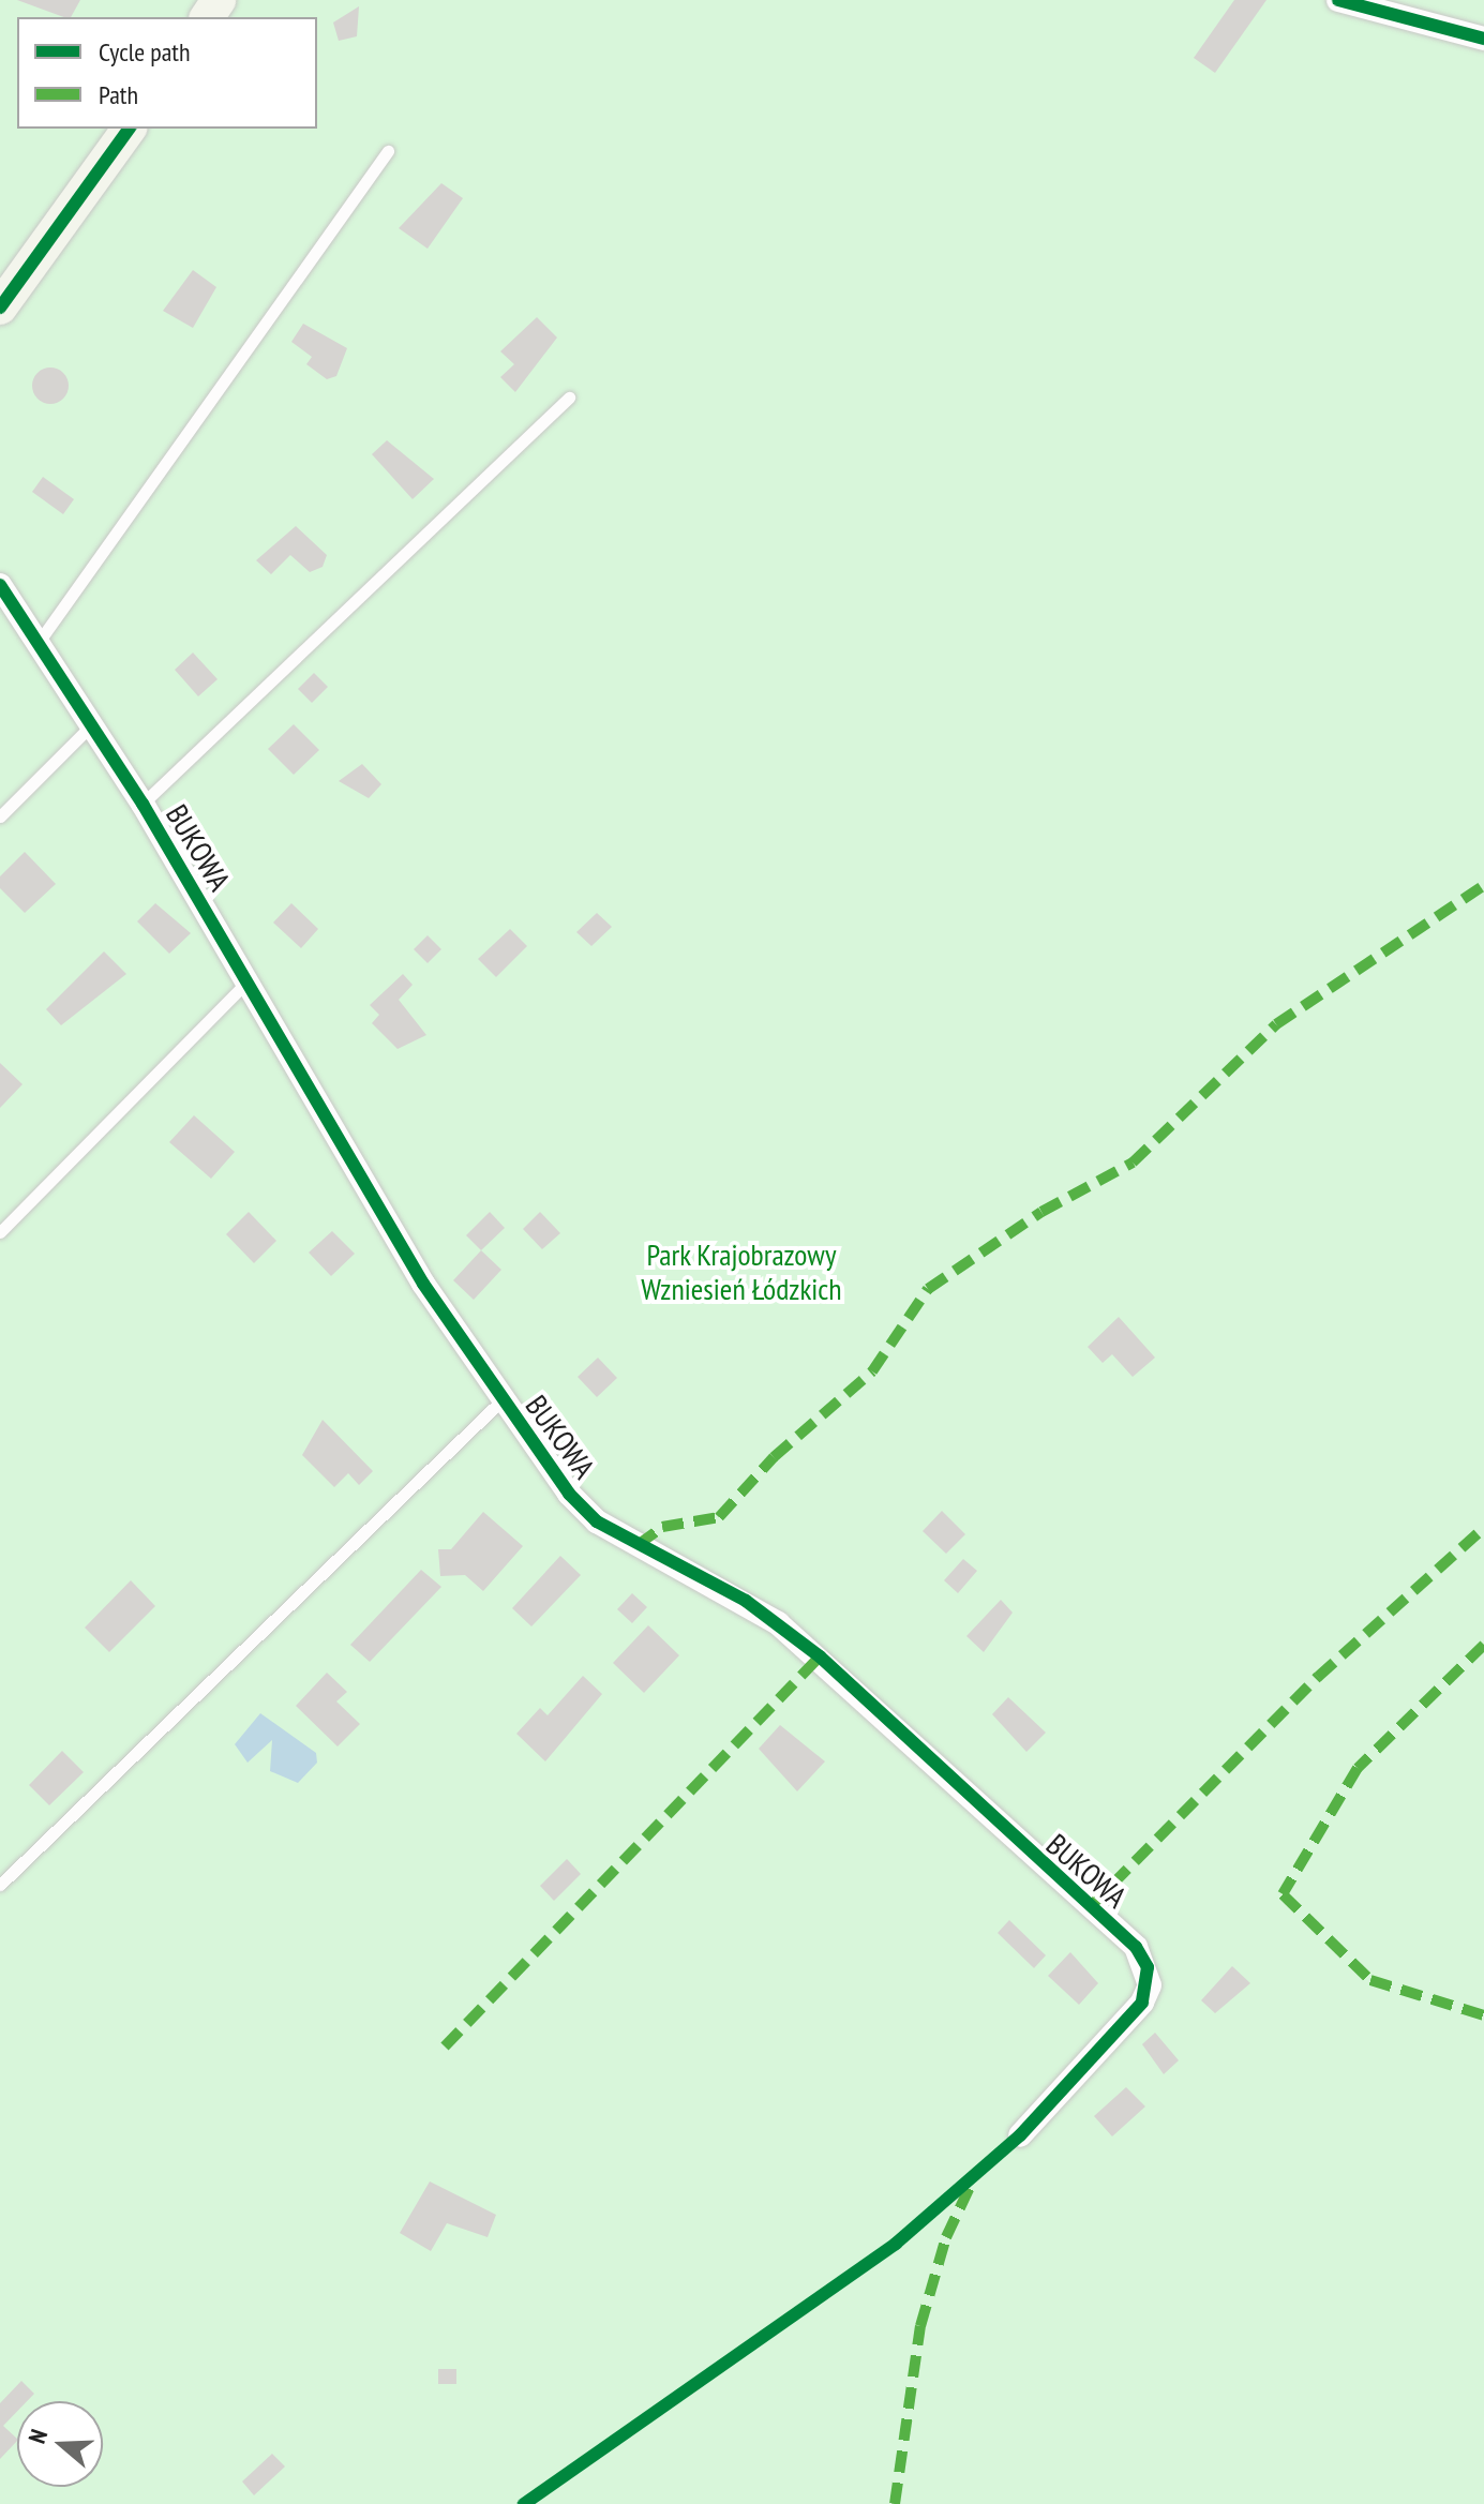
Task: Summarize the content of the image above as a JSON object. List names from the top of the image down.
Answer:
{
  "streets": {
    "street": ["BUKOWA"]
  },
  "parks": ["Park Krajobrazowy Wzniesień Łódzkich"],
  "legend": ["Cycle path", "Path"],
  "north": "left"
}
